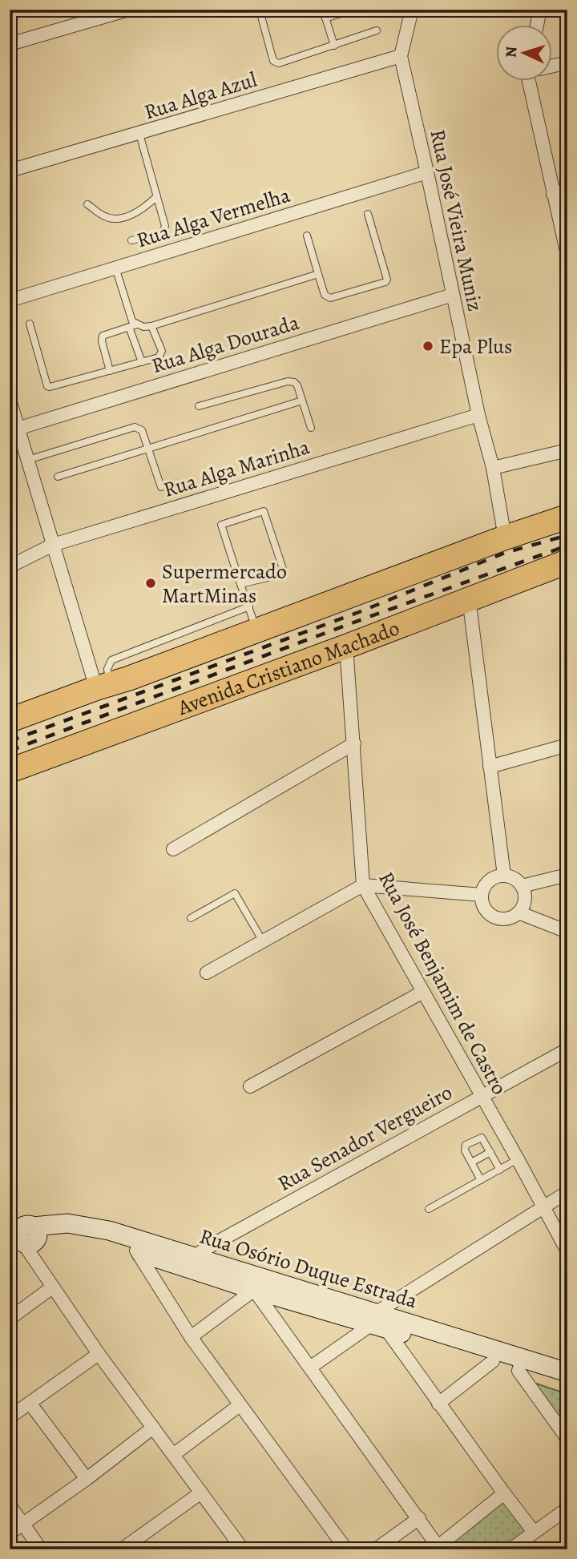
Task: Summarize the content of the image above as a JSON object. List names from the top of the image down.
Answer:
{
  "streets": {
    "highway": ["Avenida Cristiano Machado"],
    "street": [
      "Rua Alga Azul",
      "Rua Alga Vermelha",
      "Rua José Vieira Muniz",
      "Rua Alga Dourada",
      "Rua Alga Marinha",
      "Rua José Benjamim de Castro",
      "Rua Senador Vergueiro",
      "Rua Osório Duque Estrada"
    ]
  },
  "crossings": [
    ["Rua Alga Azul", "Rua José Vieira Muniz"],
    ["Rua Alga Vermelha", "Rua José Vieira Muniz"],
    ["Rua José Vieira Muniz", "Rua Alga Dourada"],
    ["Rua José Vieira Muniz", "Rua Alga Marinha"],
    ["Rua José Vieira Muniz", "Avenida Cristiano Machado"],
    ["Avenida Cristiano Machado", "Rua José Benjamim de Castro"],
    ["Rua José Benjamim de Castro", "Rua Senador Vergueiro"],
    ["Rua Senador Vergueiro", "Rua Osório Duque Estrada"]
  ],
  "places": ["Epa Plus", "Supermercado MartMinas"],
  "north": "left"
}
